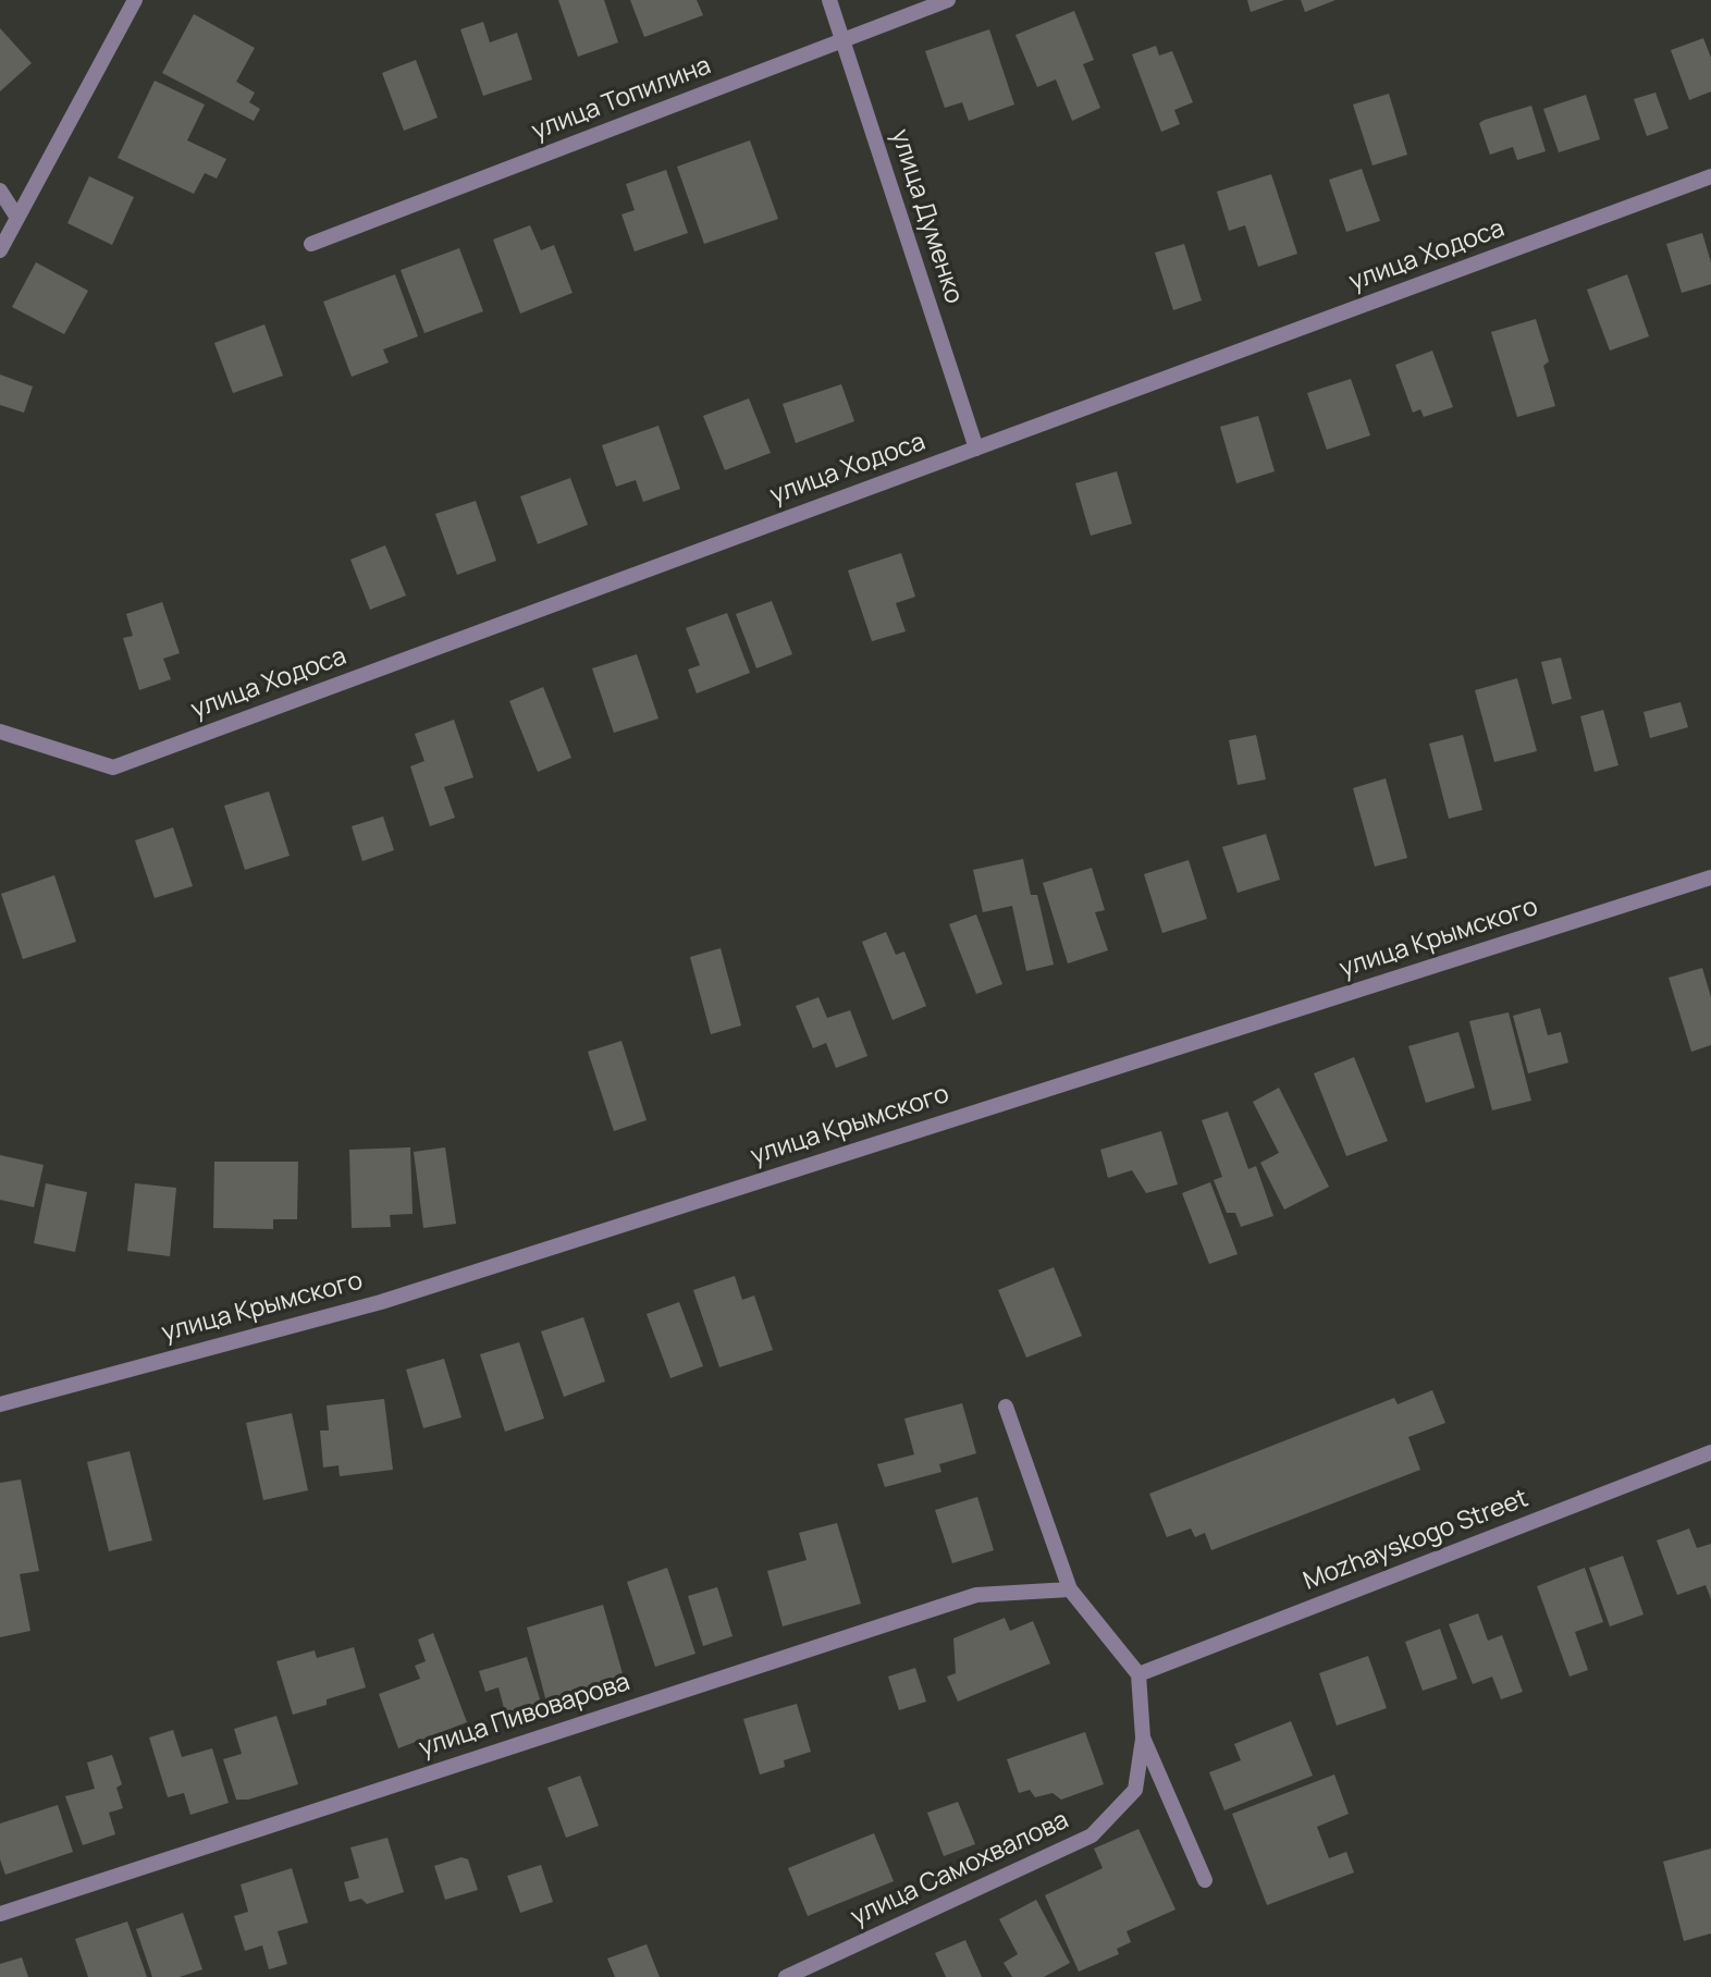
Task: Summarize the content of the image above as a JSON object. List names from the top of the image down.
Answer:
{
  "streets": {
    "street": [
      "улица Топилина",
      "улица Думенко",
      "улица Ходоса",
      "улица Крымского",
      "Mozhayskogo Street",
      "улица Пивоварова",
      "улица Самохвалова"
    ]
  },
  "crossings": [
    ["улица Топилина", "улица Думенко"],
    ["улица Думенко", "улица Ходоса"]
  ]
}
